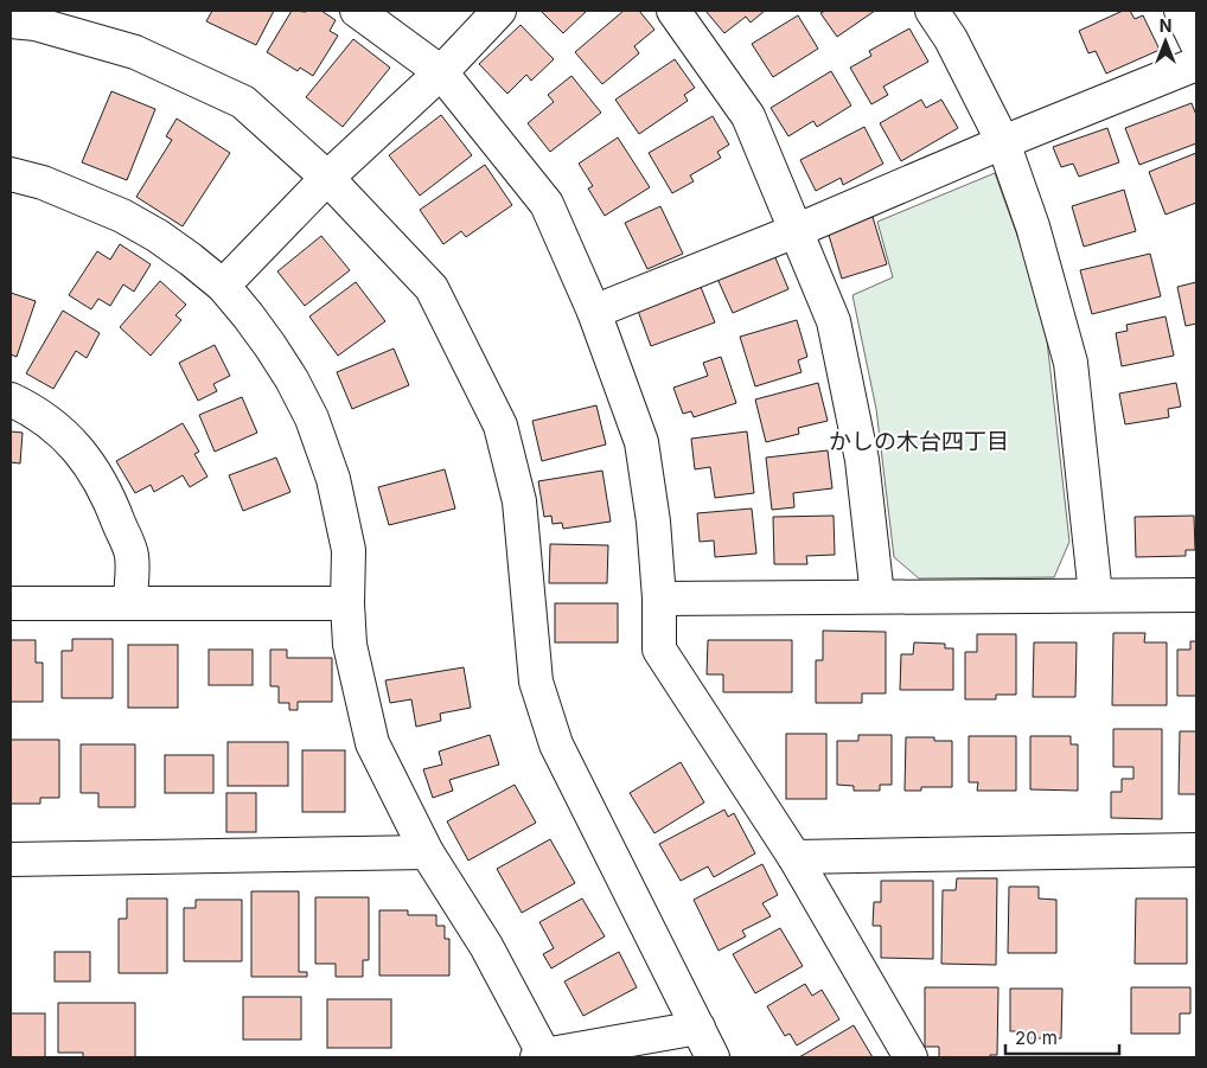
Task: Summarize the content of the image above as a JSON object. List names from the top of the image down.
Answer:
{
  "districts": ["かしの木台四丁目"],
  "scale_bar": "20 m",
  "north": "top"
}
